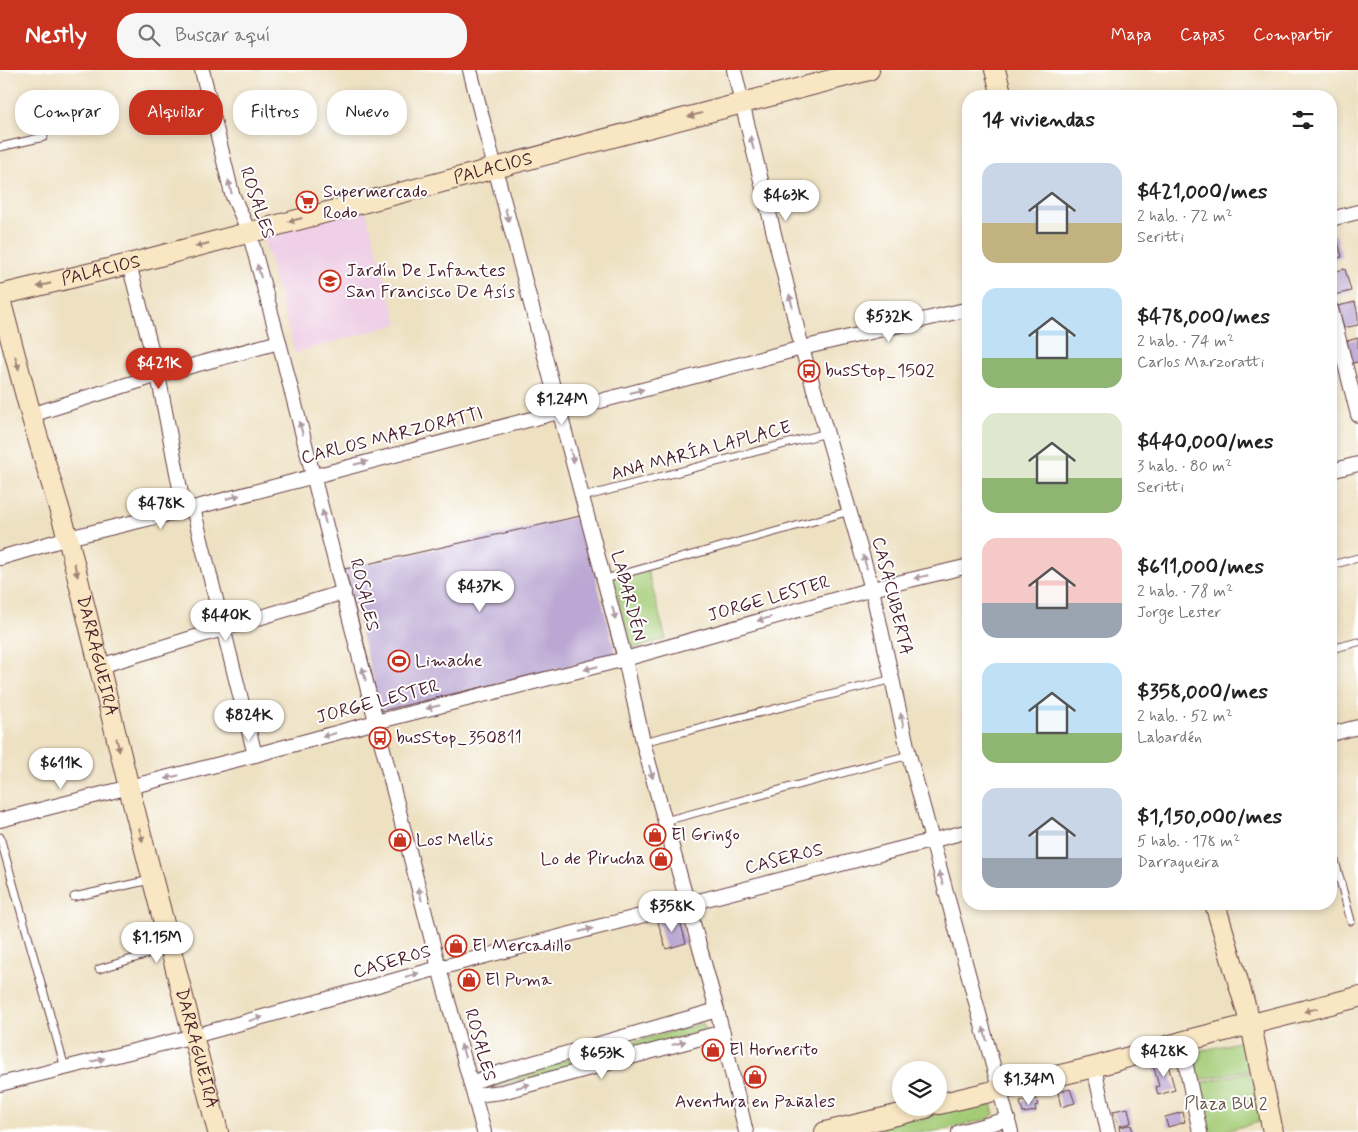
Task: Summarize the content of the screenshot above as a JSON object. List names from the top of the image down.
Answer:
{
  "streets": {
    "street": [
      "PALACIOS",
      "ROSALES",
      "CARLOS MARZORATTI",
      "LABARDÉN",
      "CASACUBERTA",
      "JORGE LESTER",
      "DARRAGUEIRA",
      "CASEROS"
    ],
    "lane": ["ANA MARÍA LAPLACE"]
  },
  "crossings": [
    ["PALACIOS", "ROSALES"],
    ["PALACIOS", "LABARDÉN"],
    ["PALACIOS", "CASACUBERTA"],
    ["PALACIOS", "DARRAGUEIRA"],
    ["ROSALES", "CARLOS MARZORATTI"],
    ["ROSALES", "JORGE LESTER"],
    ["ROSALES", "CASEROS"],
    ["CARLOS MARZORATTI", "LABARDÉN"],
    ["CARLOS MARZORATTI", "CASACUBERTA"],
    ["CARLOS MARZORATTI", "DARRAGUEIRA"],
    ["ANA MARÍA LAPLACE", "LABARDÉN"],
    ["ANA MARÍA LAPLACE", "CASACUBERTA"],
    ["LABARDÉN", "JORGE LESTER"],
    ["LABARDÉN", "CASEROS"],
    ["CASACUBERTA", "JORGE LESTER"],
    ["CASACUBERTA", "CASEROS"],
    ["JORGE LESTER", "DARRAGUEIRA"],
    ["DARRAGUEIRA", "CASEROS"]
  ],
  "one_way": [
    "ROSALES",
    "CARLOS MARZORATTI",
    "LABARDÉN",
    "CASACUBERTA",
    "JORGE LESTER"
  ],
  "parks": ["Plaza BU 2"],
  "places": {
    "supermarket": ["Supermercado Rodo"],
    "school or university": ["Jardín De Infantes San Francisco De Asís"],
    "bus stop": ["busStop_1502", "busStop_350811"],
    "sports": ["Limache"],
    "shop": [
      "El Gringo",
      "Los Mellis",
      "Lo de Pirucha",
      "El Mercadillo",
      "El Puma",
      "El Hornerito",
      "Aventura en Pañales"
    ]
  },
  "page": {
    "header": "Nestly",
    "search": "Buscar aquí",
    "nav": ["Mapa", "Capas", "Compartir"],
    "chip": [
      "Comprar",
      "Alquilar",
      "Filtros",
      "Nuevo"
    ],
    "heading": "14 viviendas",
    "list": [
      {
        "name": "$421,000/mes",
        "note": "2 hab. · 72 m² · Seritti"
      },
      {
        "name": "$478,000/mes",
        "note": "2 hab. · 74 m² · Carlos Marzoratti"
      },
      {
        "name": "$440,000/mes",
        "note": "3 hab. · 80 m² · Seritti"
      },
      {
        "name": "$611,000/mes",
        "note": "2 hab. · 78 m² · Jorge Lester"
      },
      {
        "name": "$358,000/mes",
        "note": "2 hab. · 52 m² · Labardén"
      },
      {
        "name": "$1,150,000/mes",
        "note": "5 hab. · 178 m² · Darragueira"
      }
    ],
    "price": [
      "$463K",
      "$532K",
      "$421K",
      "$1.24M",
      "$478K",
      "$437K",
      "$440K",
      "$824K",
      "$611K",
      "$358K",
      "$1.15M",
      "$428K",
      "$653K",
      "$1.34M"
    ]
  }
}
